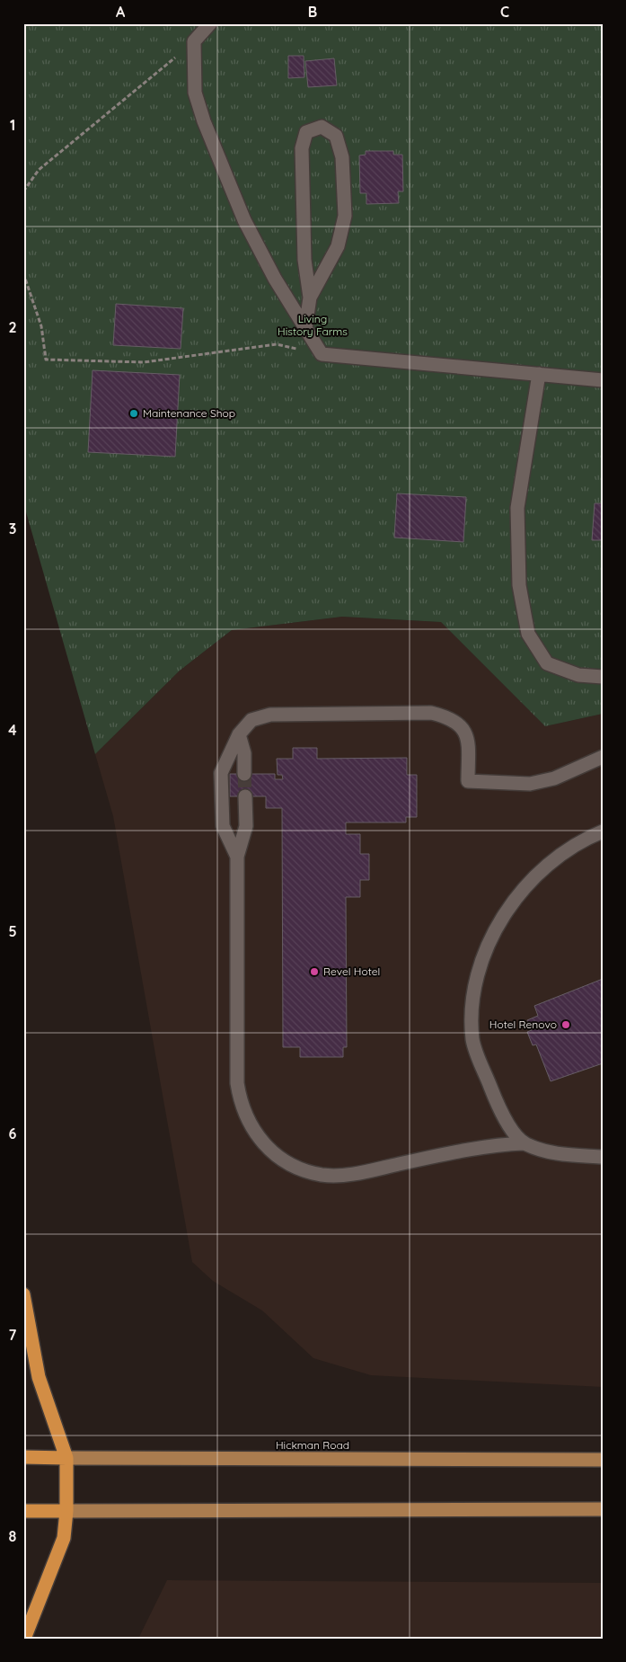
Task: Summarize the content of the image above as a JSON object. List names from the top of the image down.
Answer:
{
  "streets": {
    "highway": ["Hickman Road"]
  },
  "parks": ["Living History Farms"],
  "places": ["Maintenance Shop", "Revel Hotel", "Hotel Renovo"],
  "grid": {
    "columns": ["A", "B", "C"],
    "rows": [
      "1",
      "2",
      "3",
      "4",
      "5",
      "6",
      "7",
      "8"
    ]
  }
}
